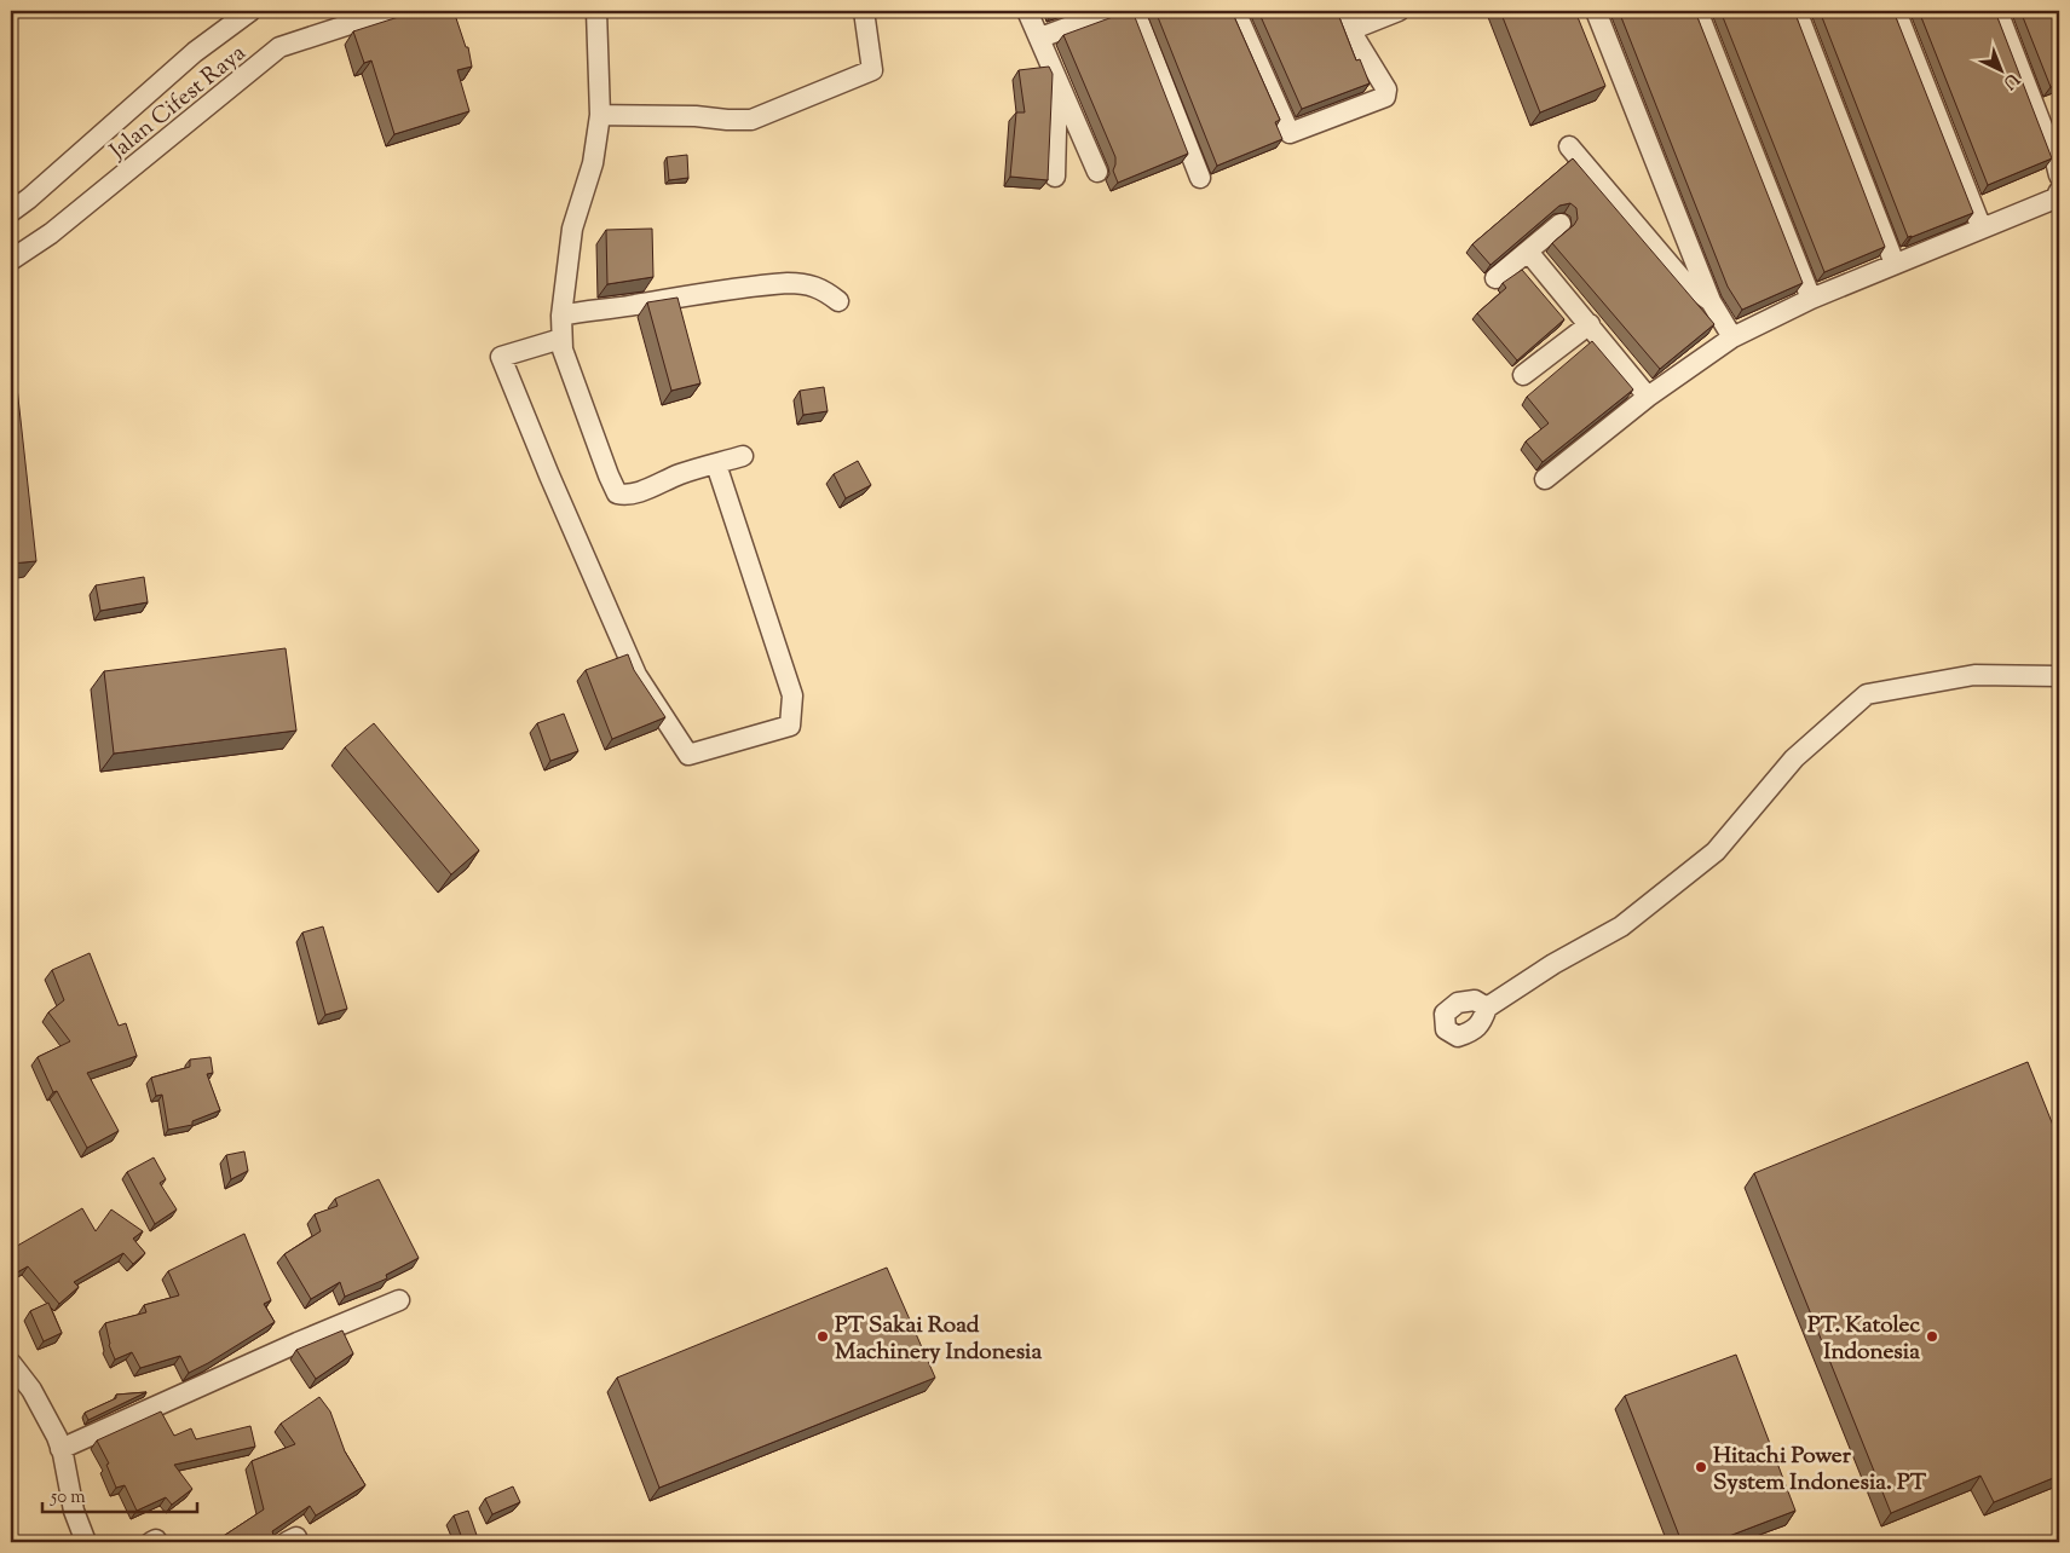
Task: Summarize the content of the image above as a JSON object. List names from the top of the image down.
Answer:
{
  "streets": {
    "street": ["Jalan Cifest Raya"]
  },
  "places": ["PT Sakai Road Machinery Indonesia", "PT. Katolec Indonesia", "Hitachi Power System Indonesia. PT"],
  "scale_bar": "50 m",
  "north": "bottom right"
}
